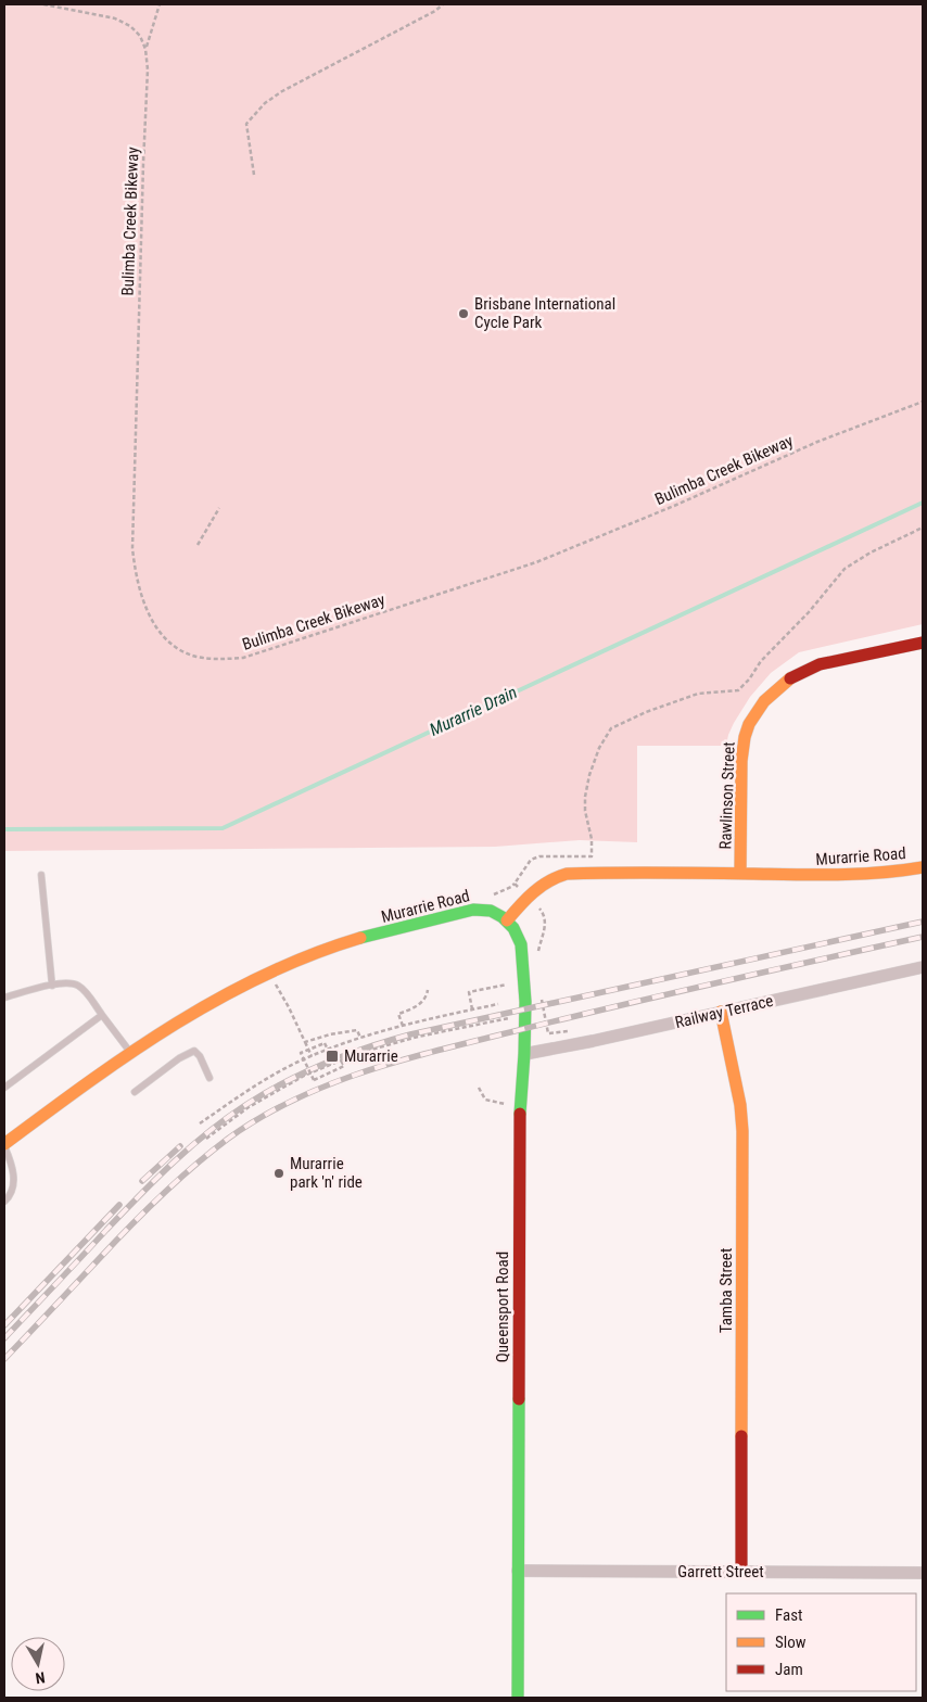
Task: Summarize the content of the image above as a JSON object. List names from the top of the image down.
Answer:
{
  "streets": {
    "street": [
      "Rawlinson Street",
      "Murarrie Road",
      "Railway Terrace",
      "Tamba Street",
      "Queensport Road",
      "Garrett Street"
    ],
    "path": ["Bulimba Creek Bikeway"]
  },
  "crossings": [
    ["Rawlinson Street", "Murarrie Road"],
    ["Murarrie Road", "Queensport Road"],
    ["Railway Terrace", "Tamba Street"],
    ["Railway Terrace", "Queensport Road"],
    ["Tamba Street", "Garrett Street"],
    ["Queensport Road", "Garrett Street"]
  ],
  "water": ["Murarrie Drain"],
  "places": {
    "other": ["Brisbane International Cycle Park", "Murarrie park 'n' ride"],
    "transit": ["Murarrie"]
  },
  "legend": ["Fast", "Slow", "Jam"],
  "north": "bottom"
}
